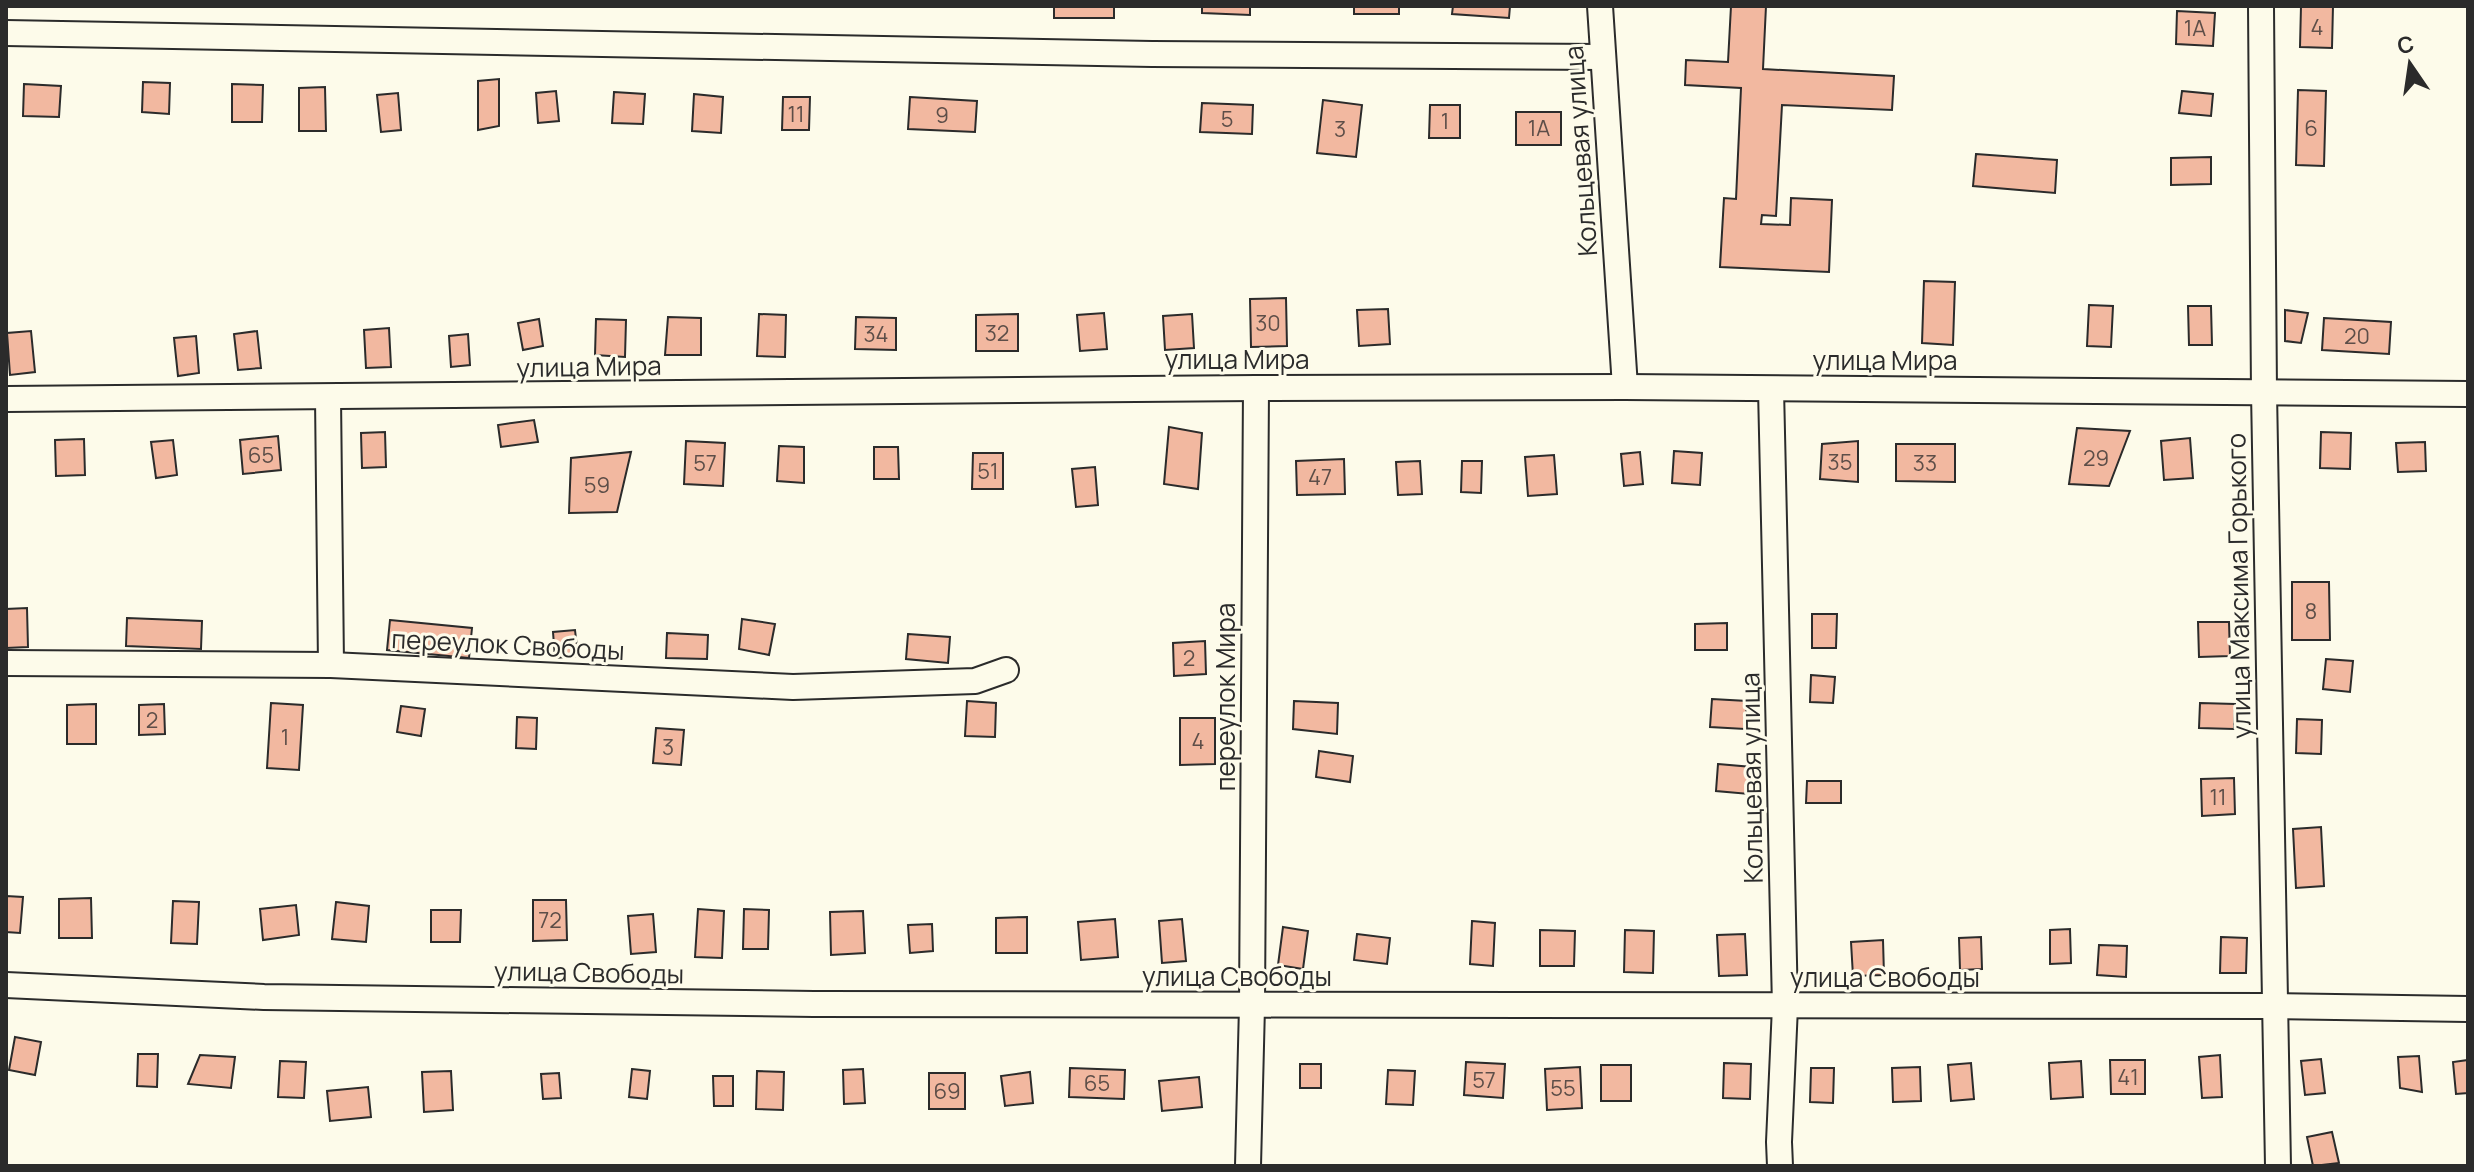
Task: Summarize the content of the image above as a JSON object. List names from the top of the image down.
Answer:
{
  "streets": {
    "street": [
      "Кольцевая улица",
      "улица Мира",
      "улица Максима Горького",
      "переулок Свободы",
      "переулок Мира",
      "улица Свободы"
    ]
  },
  "crossings": [
    ["Кольцевая улица", "улица Мира"],
    ["Кольцевая улица", "улица Свободы"],
    ["улица Мира", "улица Максима Горького"],
    ["улица Мира", "переулок Мира"],
    ["улица Максима Горького", "улица Свободы"],
    ["переулок Мира", "улица Свободы"]
  ],
  "house_numbers": [
    "4",
    "1А",
    "11",
    "9",
    "5",
    "1",
    "1А",
    "6",
    "3",
    "30",
    "32",
    "34",
    "20",
    "65",
    "29",
    "35",
    "57",
    "33",
    "51",
    "47",
    "59",
    "8",
    "2",
    "2",
    "1",
    "4",
    "3",
    "11",
    "72",
    "41",
    "57",
    "65",
    "55",
    "69"
  ],
  "north": "top"
}
